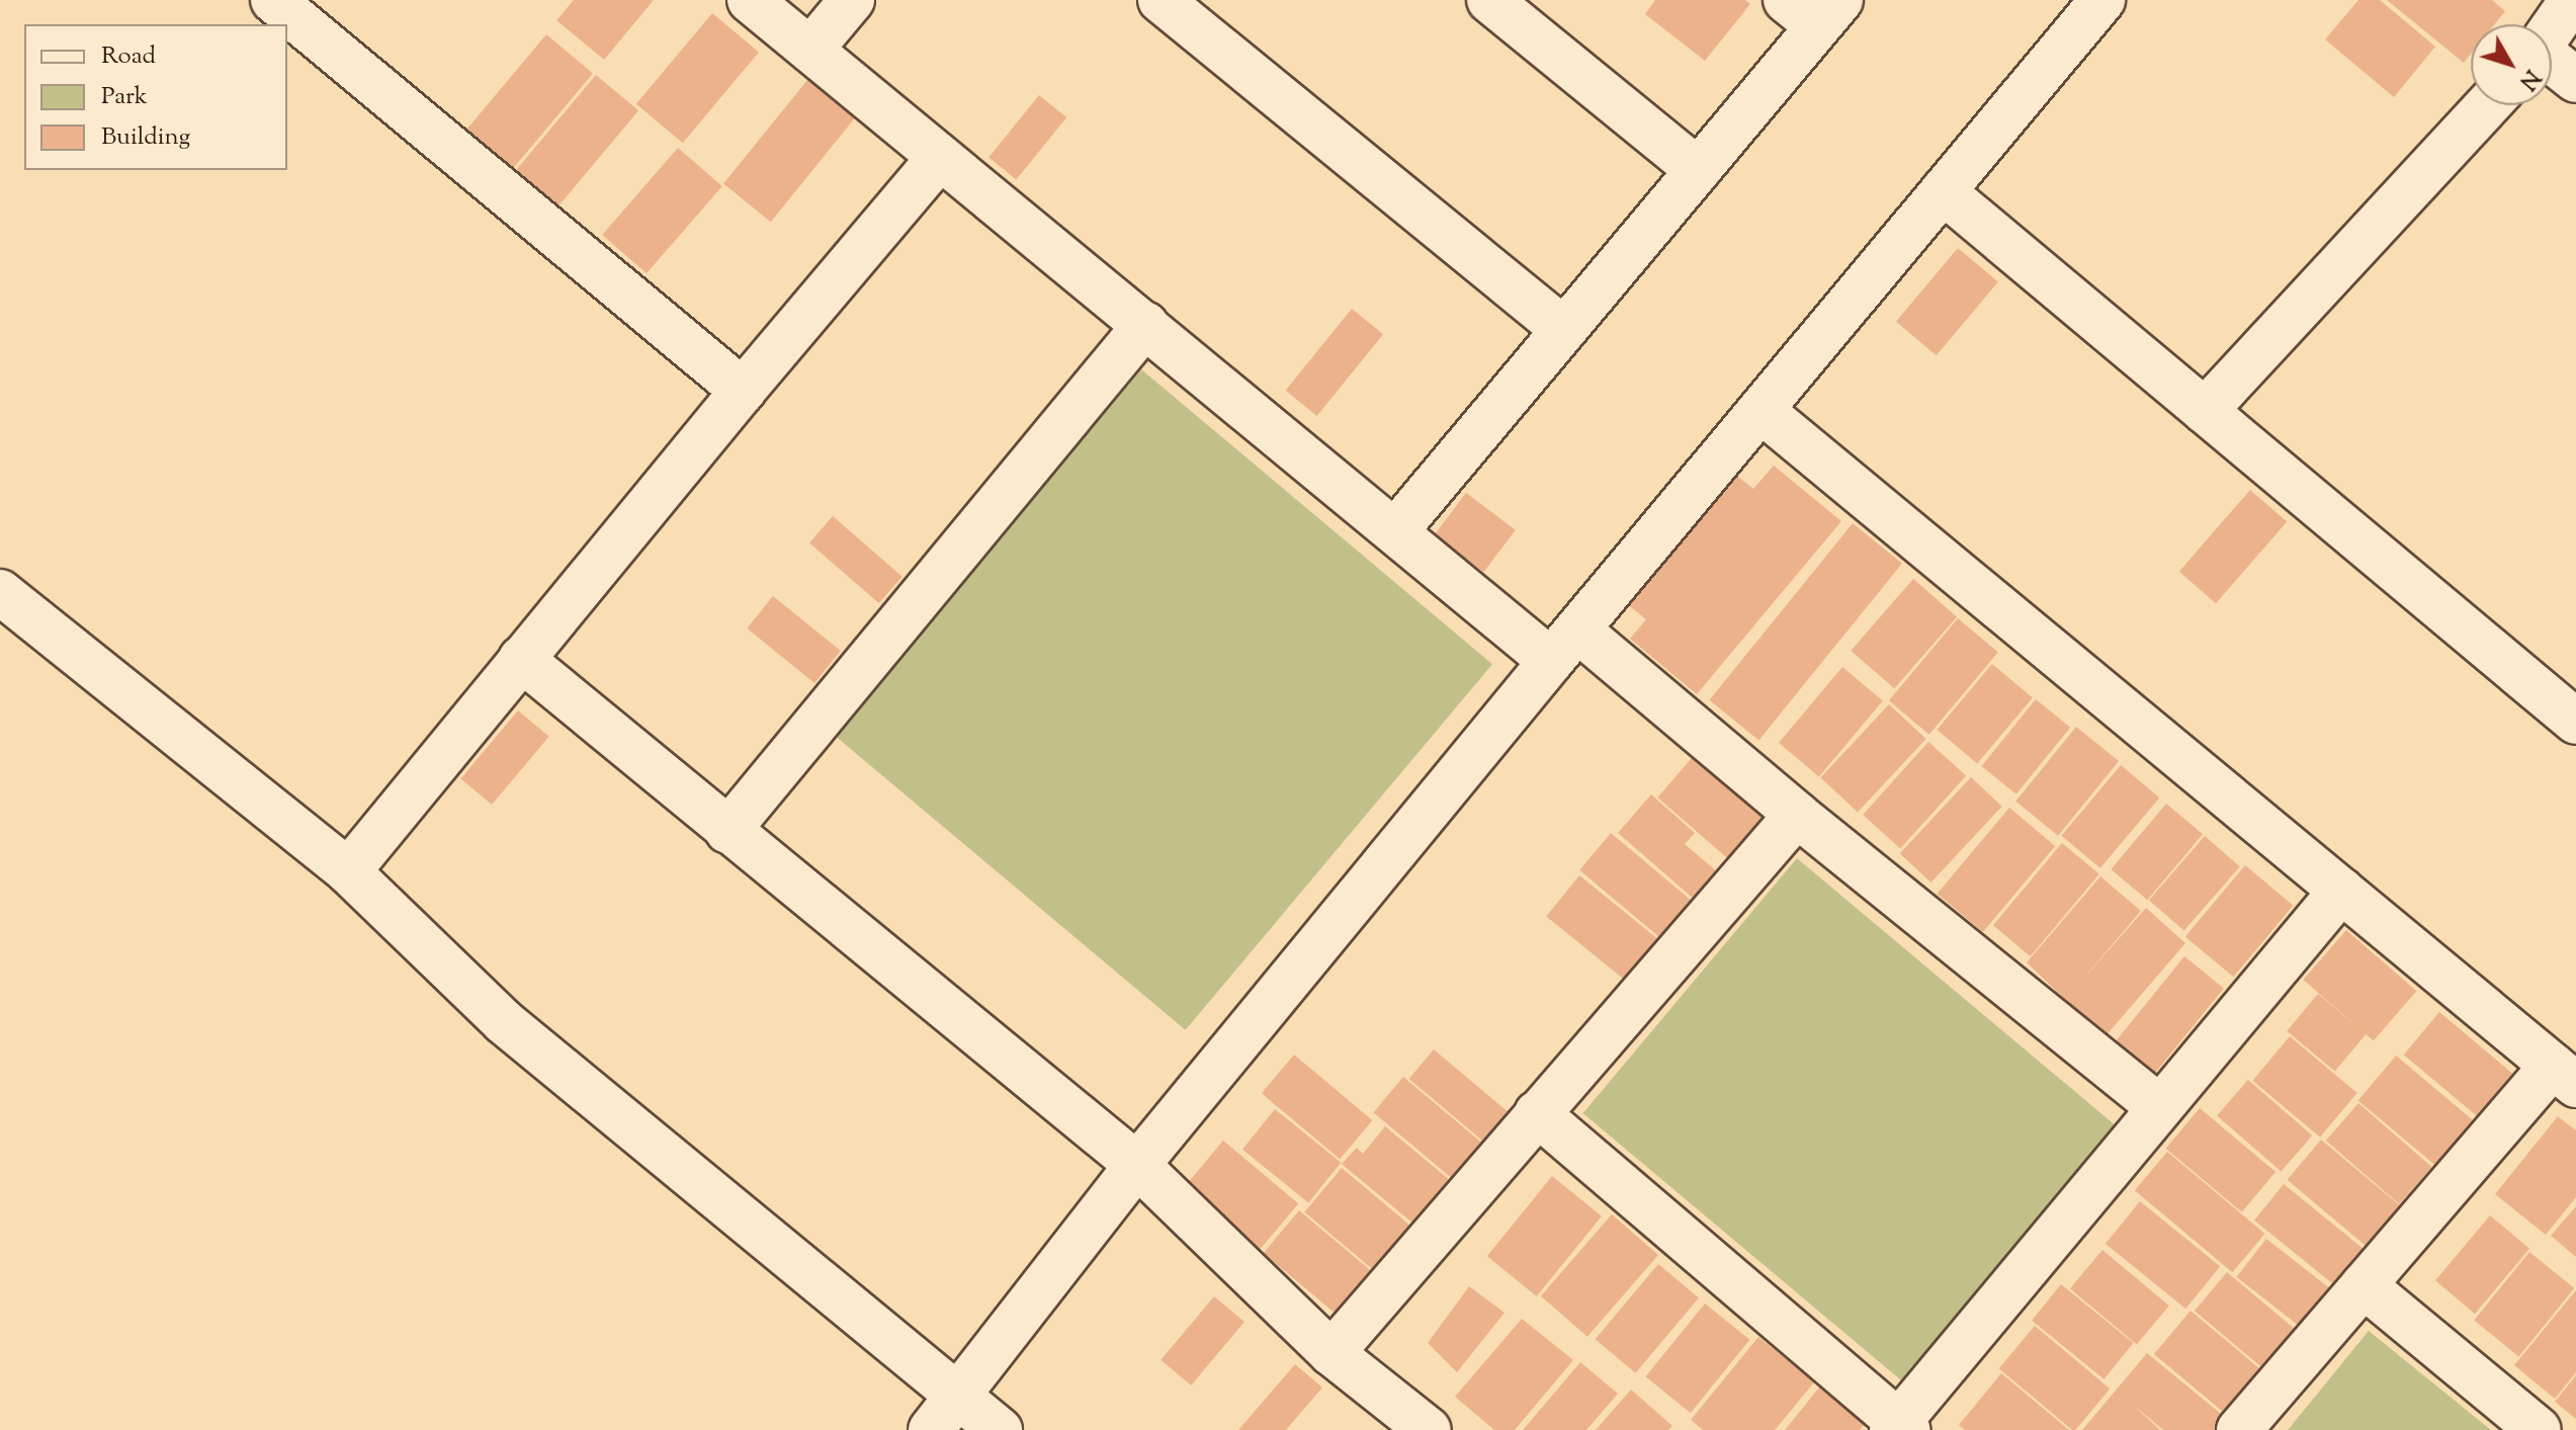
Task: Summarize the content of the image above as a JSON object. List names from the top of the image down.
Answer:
{
  "legend": ["Road", "Park", "Building"],
  "north": "bottom right"
}
